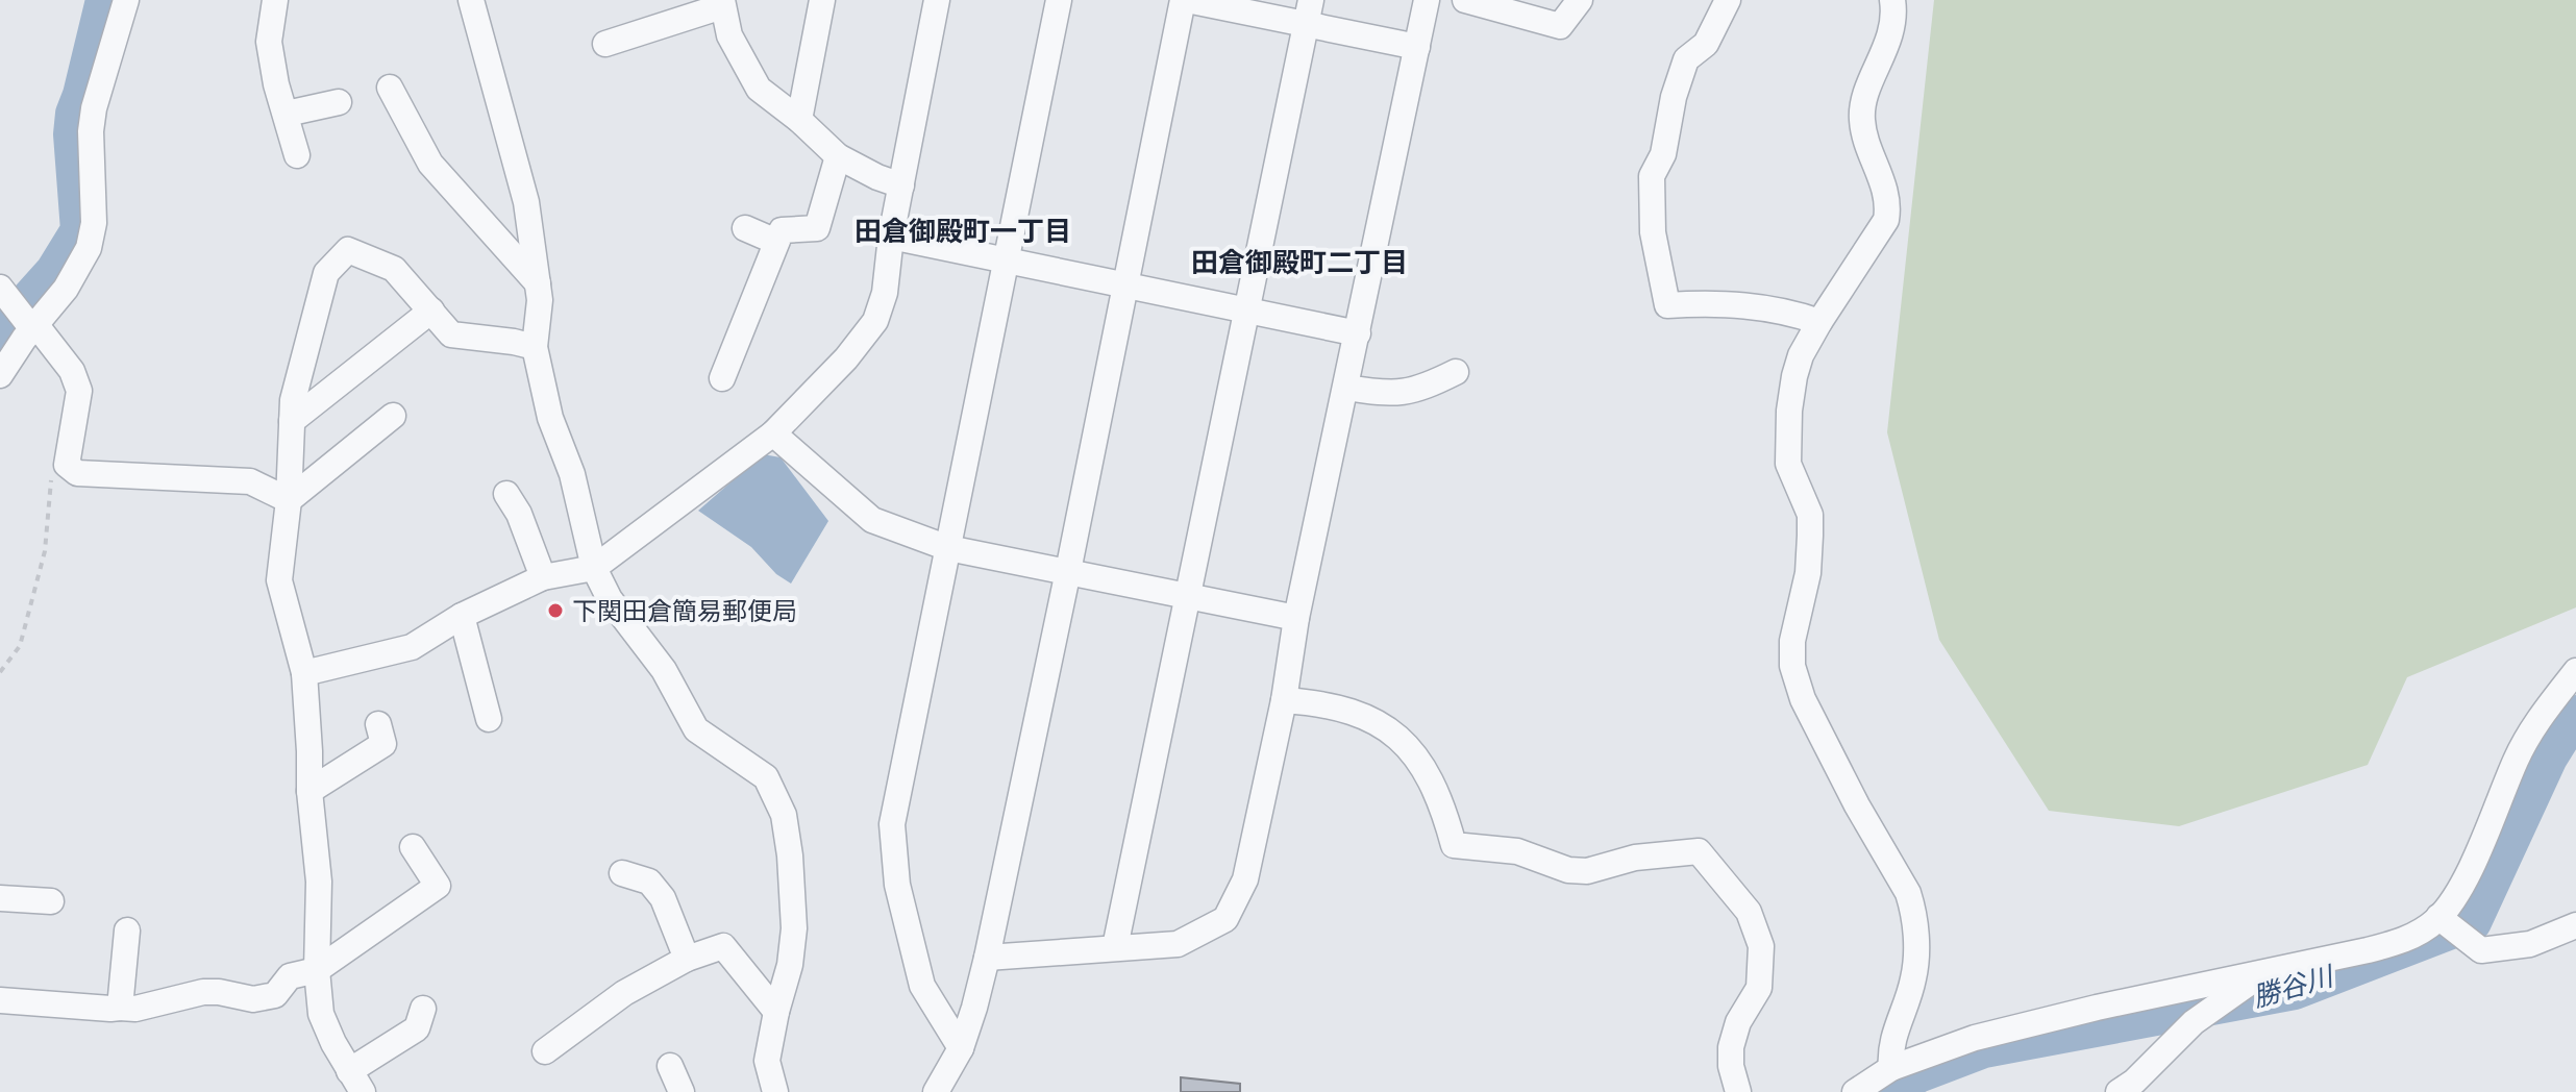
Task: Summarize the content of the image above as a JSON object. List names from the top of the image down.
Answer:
{
  "districts": ["田倉御殿町一丁目", "田倉御殿町二丁目"],
  "water": ["勝谷川"],
  "places": ["下関田倉簡易郵便局"]
}
